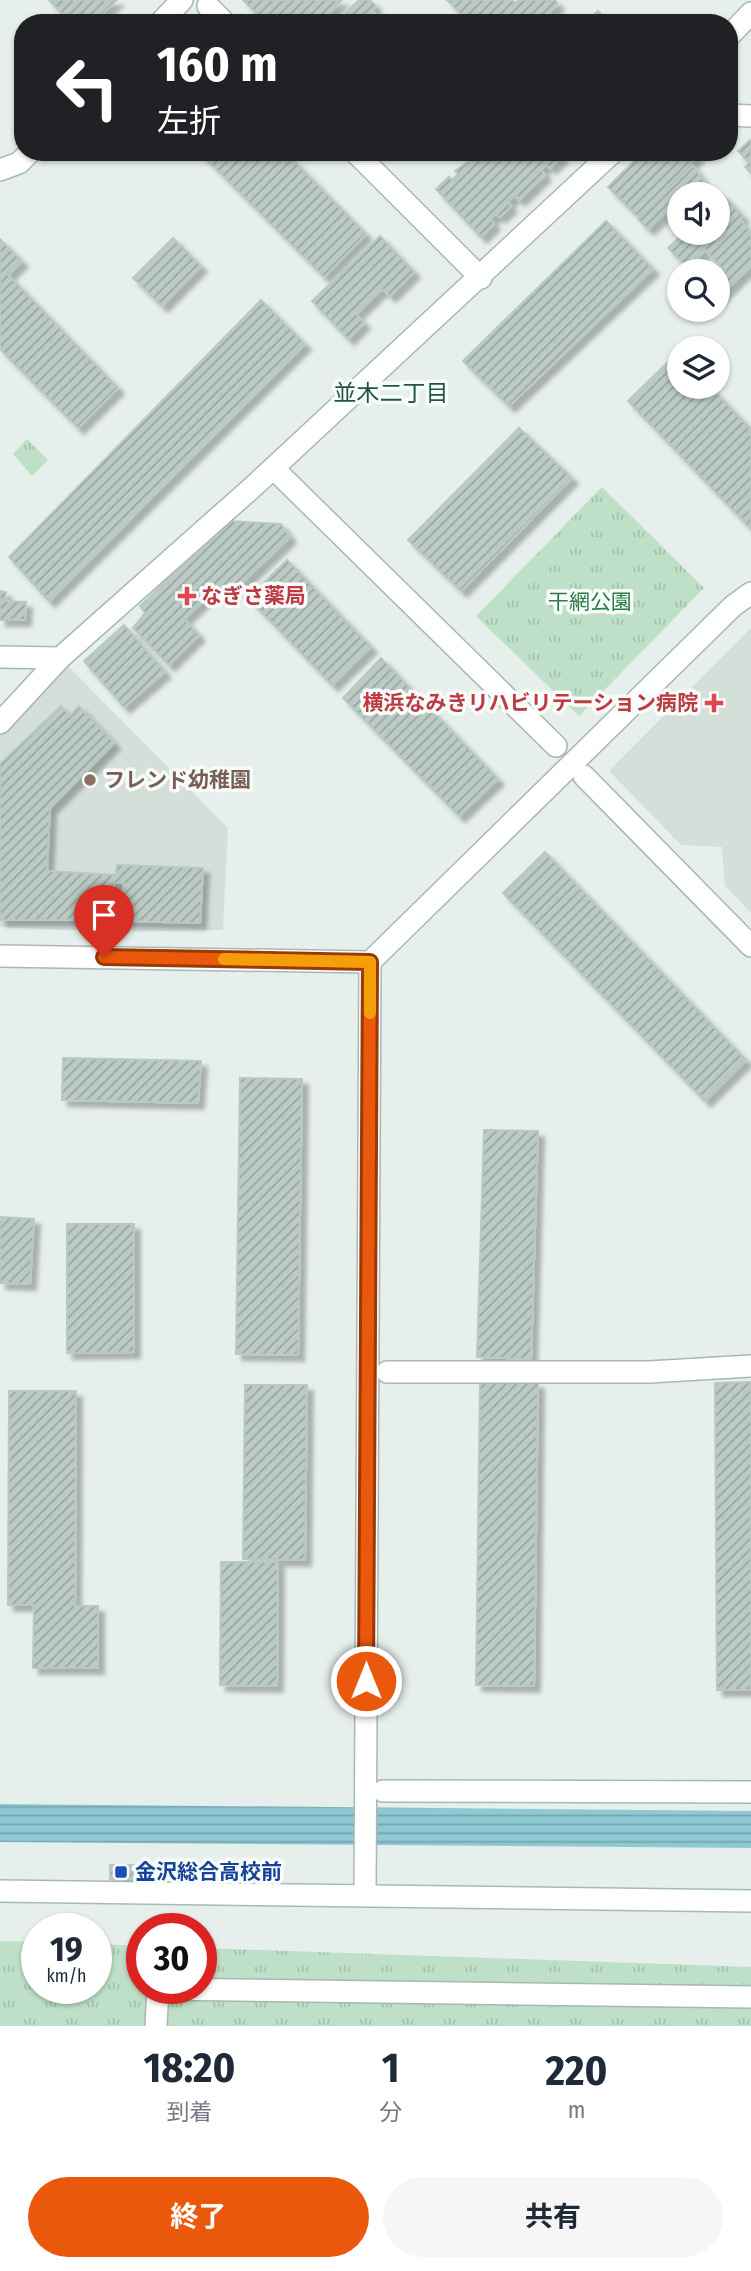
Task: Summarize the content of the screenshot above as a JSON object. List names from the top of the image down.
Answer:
{
  "districts": ["並木二丁目"],
  "parks": ["干網公園"],
  "places": {
    "health": ["なぎさ薬局", "横浜なみきリハビリテーション病院"],
    "other": ["フレンド幼稚園"],
    "transit": ["金沢総合高校前"]
  },
  "page": {
    "turn": ["160 m", "左折"],
    "speed": "19 km/h",
    "limit": "30",
    "eta": [
      "18:20",
      "到着",
      "1",
      "分",
      "220",
      "m"
    ],
    "buttons": ["終了", "共有"]
  }
}
